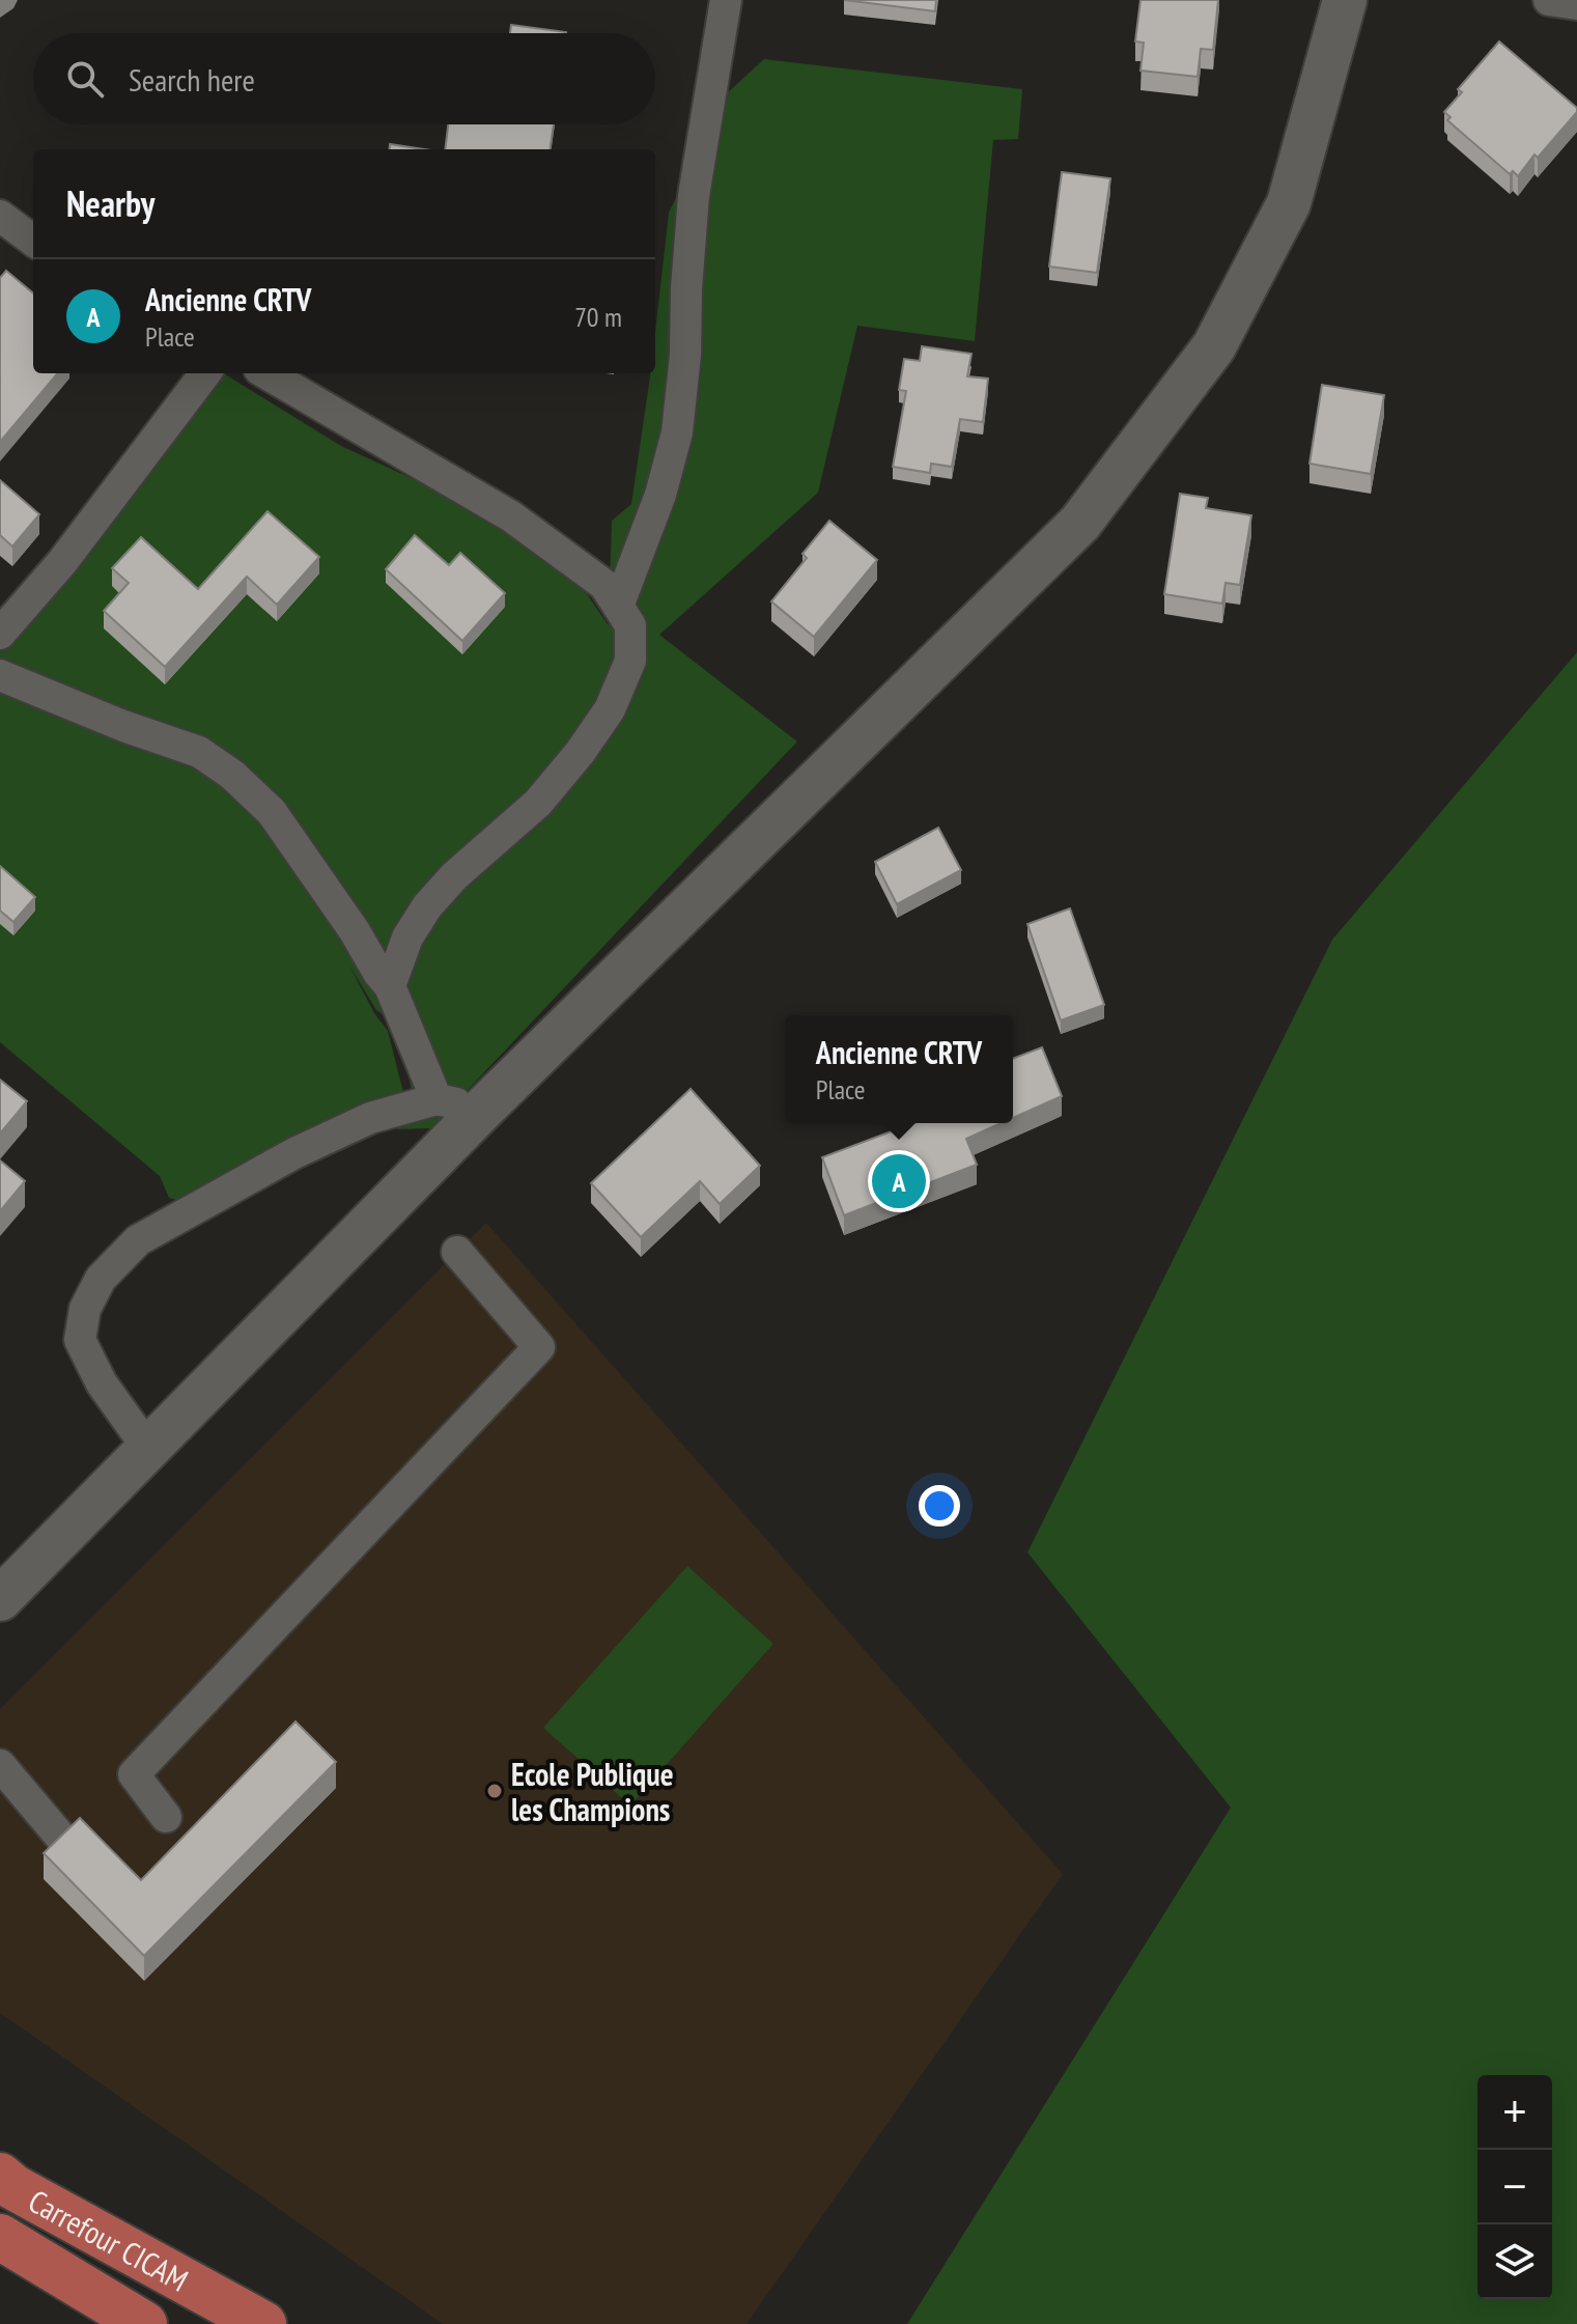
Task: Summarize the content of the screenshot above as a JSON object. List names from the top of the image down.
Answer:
{
  "streets": {
    "main road": ["Carrefour CICAM"]
  },
  "places": ["Ecole Publique les Champions"],
  "page": {
    "search": "Search here",
    "heading": "Nearby",
    "list": [
      {
        "mark": "A",
        "name": "Ancienne CRTV",
        "note": "Place",
        "value": "70 m"
      }
    ],
    "popup": ["Ancienne CRTV", "Place"],
    "pins": "A",
    "map_buttons": ["+", "−"]
  }
}
